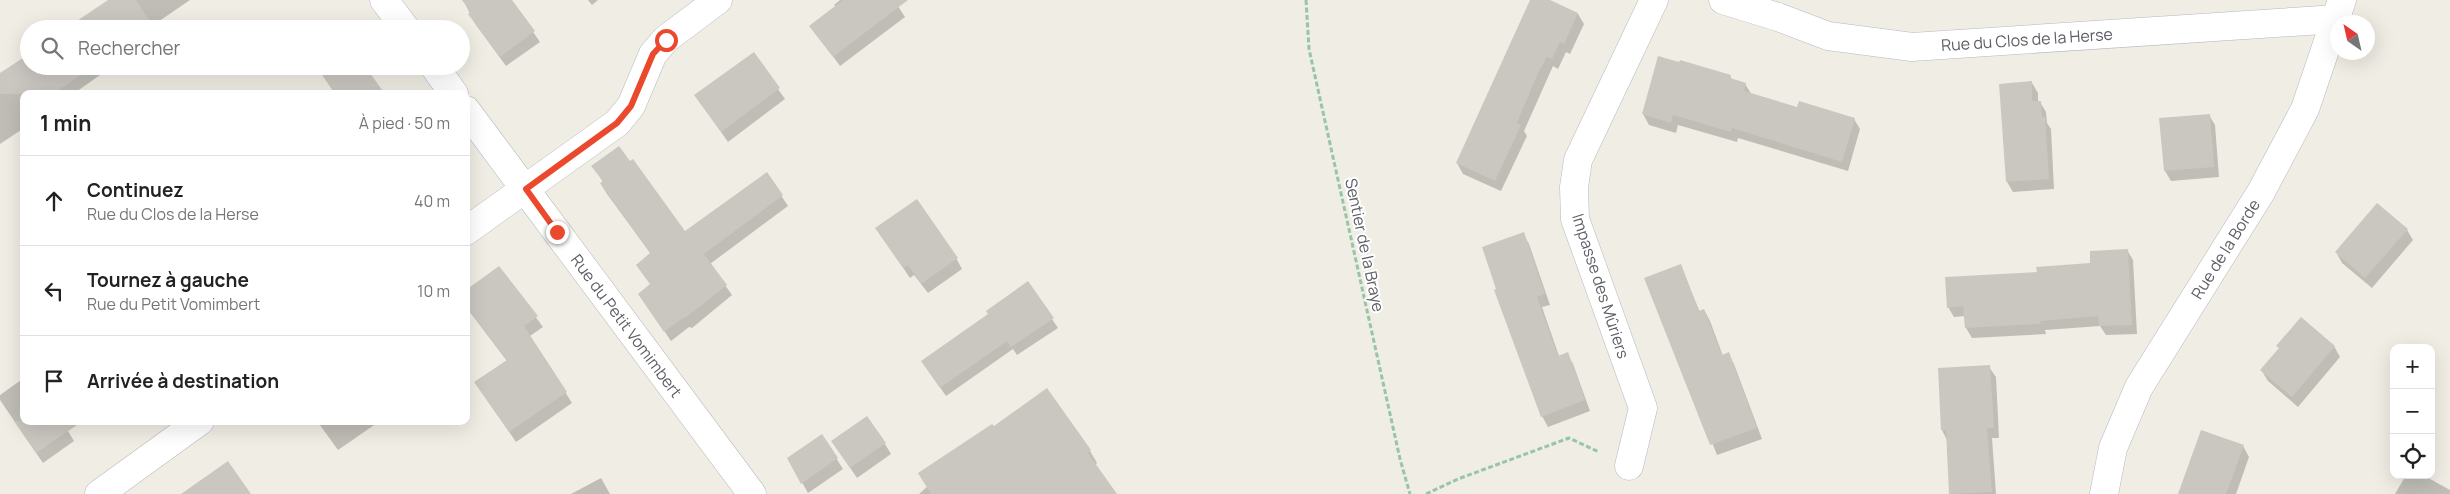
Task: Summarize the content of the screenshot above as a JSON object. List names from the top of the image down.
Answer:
{
  "streets": {
    "street": [
      "Rue du Clos de la Herse",
      "Rue de la Borde",
      "Impasse des Mûriers",
      "Rue du Petit Vomimbert"
    ],
    "path": ["Sentier de la Braye"]
  },
  "crossings": [
    ["Rue du Clos de la Herse", "Rue de la Borde"]
  ],
  "north": "top left",
  "page": {
    "search": "Rechercher",
    "heading": ["1 min", "À pied · 50 m"],
    "list": [
      ["Continuez", "Rue du Clos de la Herse", "40 m"],
      ["Tournez à gauche", "Rue du Petit Vomimbert", "10 m"],
      "Arrivée à destination"
    ],
    "map_buttons": ["+", "−"]
  }
}
